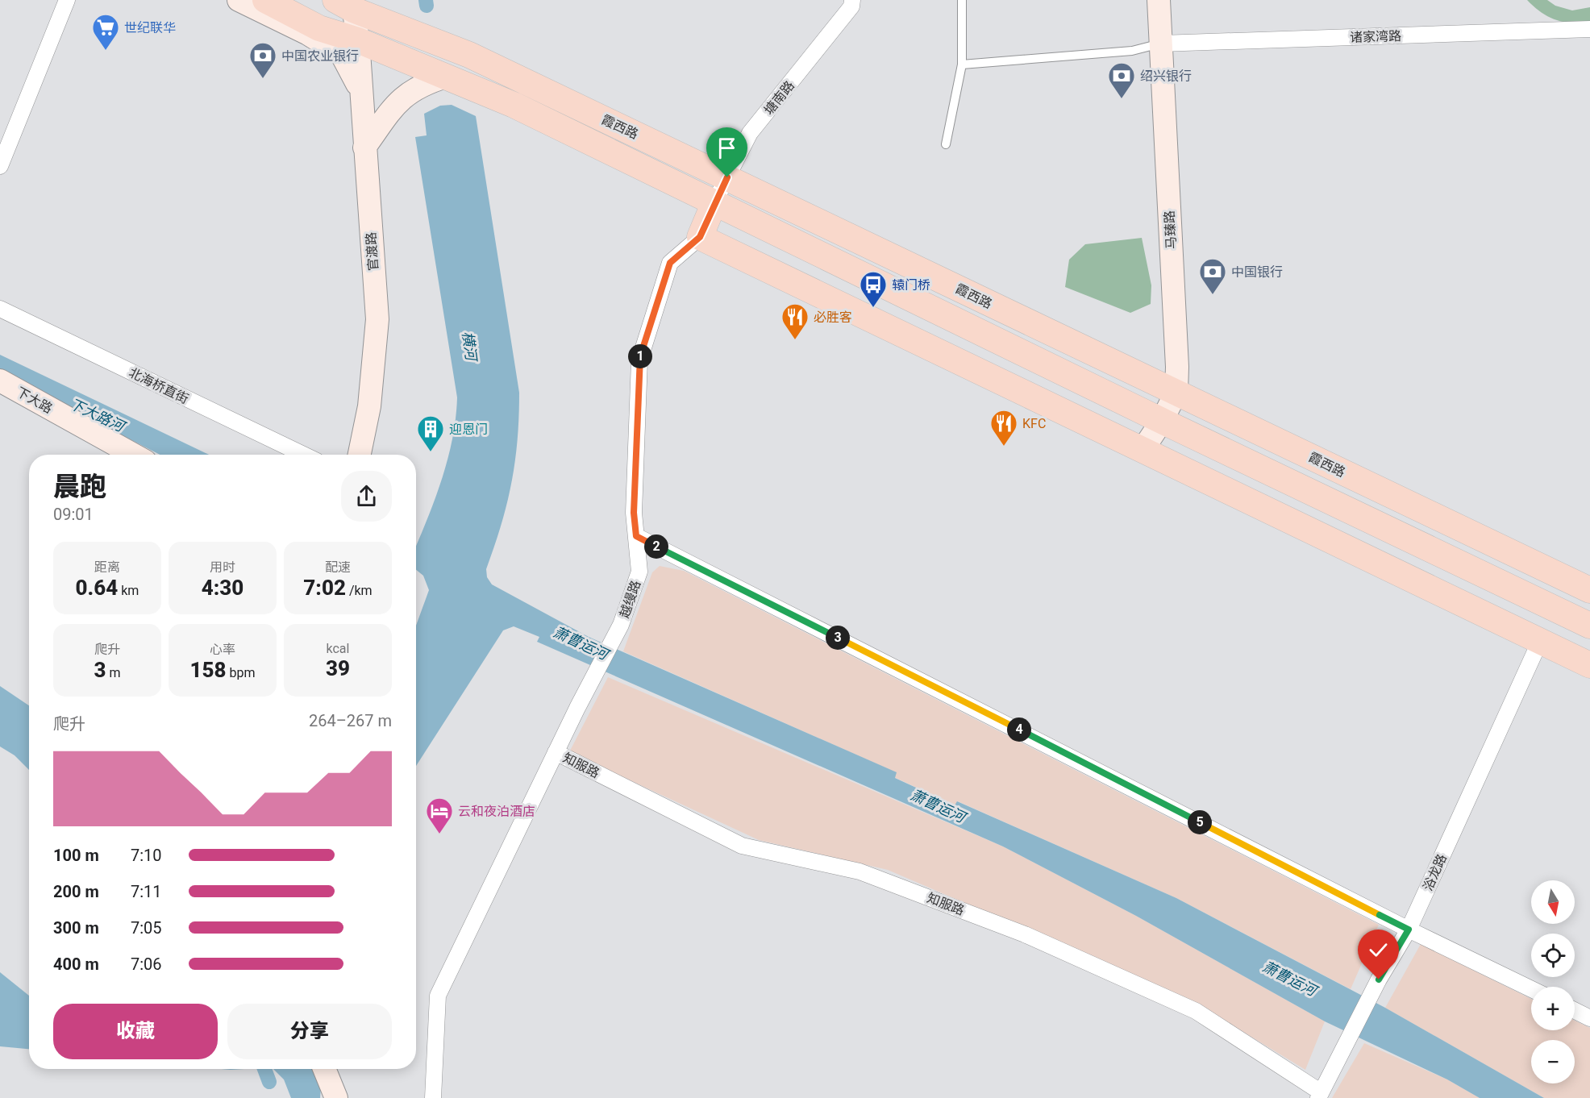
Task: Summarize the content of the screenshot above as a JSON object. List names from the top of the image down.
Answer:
{
  "streets": {
    "main road": ["霞西路"],
    "street": [
      "诸家湾路",
      "塘南路",
      "马臻路",
      "官渡路",
      "北海桥直街",
      "下大路",
      "越缦路",
      "知服路",
      "浴龙路"
    ]
  },
  "crossings": [
    ["诸家湾路", "马臻路"],
    ["塘南路", "霞西路"],
    ["霞西路", "马臻路"],
    ["霞西路", "官渡路"],
    ["越缦路", "知服路"],
    ["知服路", "浴龙路"]
  ],
  "water": ["横河", "下大路河", "萧曹运河"],
  "places": {
    "supermarket": ["世纪联华"],
    "bank": ["中国农业银行", "绍兴银行", "中国银行"],
    "bus stop": ["辕门桥"],
    "restaurant": ["必胜客", "KFC"],
    "building": ["迎恩门"],
    "hotel": ["云和夜泊酒店"]
  },
  "north": "bottom",
  "page": {
    "pins": [
      "1",
      "2",
      "3",
      "4",
      "5"
    ],
    "heading": ["晨跑", "09:01"],
    "stats": [
      ["距离", "0.64 km"],
      ["用时", "4:30"],
      ["配速", "7:02 /km"],
      ["爬升", "3 m"],
      ["心率", "158 bpm"],
      ["kcal", "39"]
    ],
    "chart": ["爬升", "264–267 m"],
    "list": [
      {
        "name": "100 m",
        "note": "7:10"
      },
      {
        "name": "200 m",
        "note": "7:11"
      },
      {
        "name": "300 m",
        "note": "7:05"
      },
      {
        "name": "400 m",
        "note": "7:06"
      }
    ],
    "map_buttons": ["+", "−"],
    "buttons": ["收藏", "分享"]
  }
}
